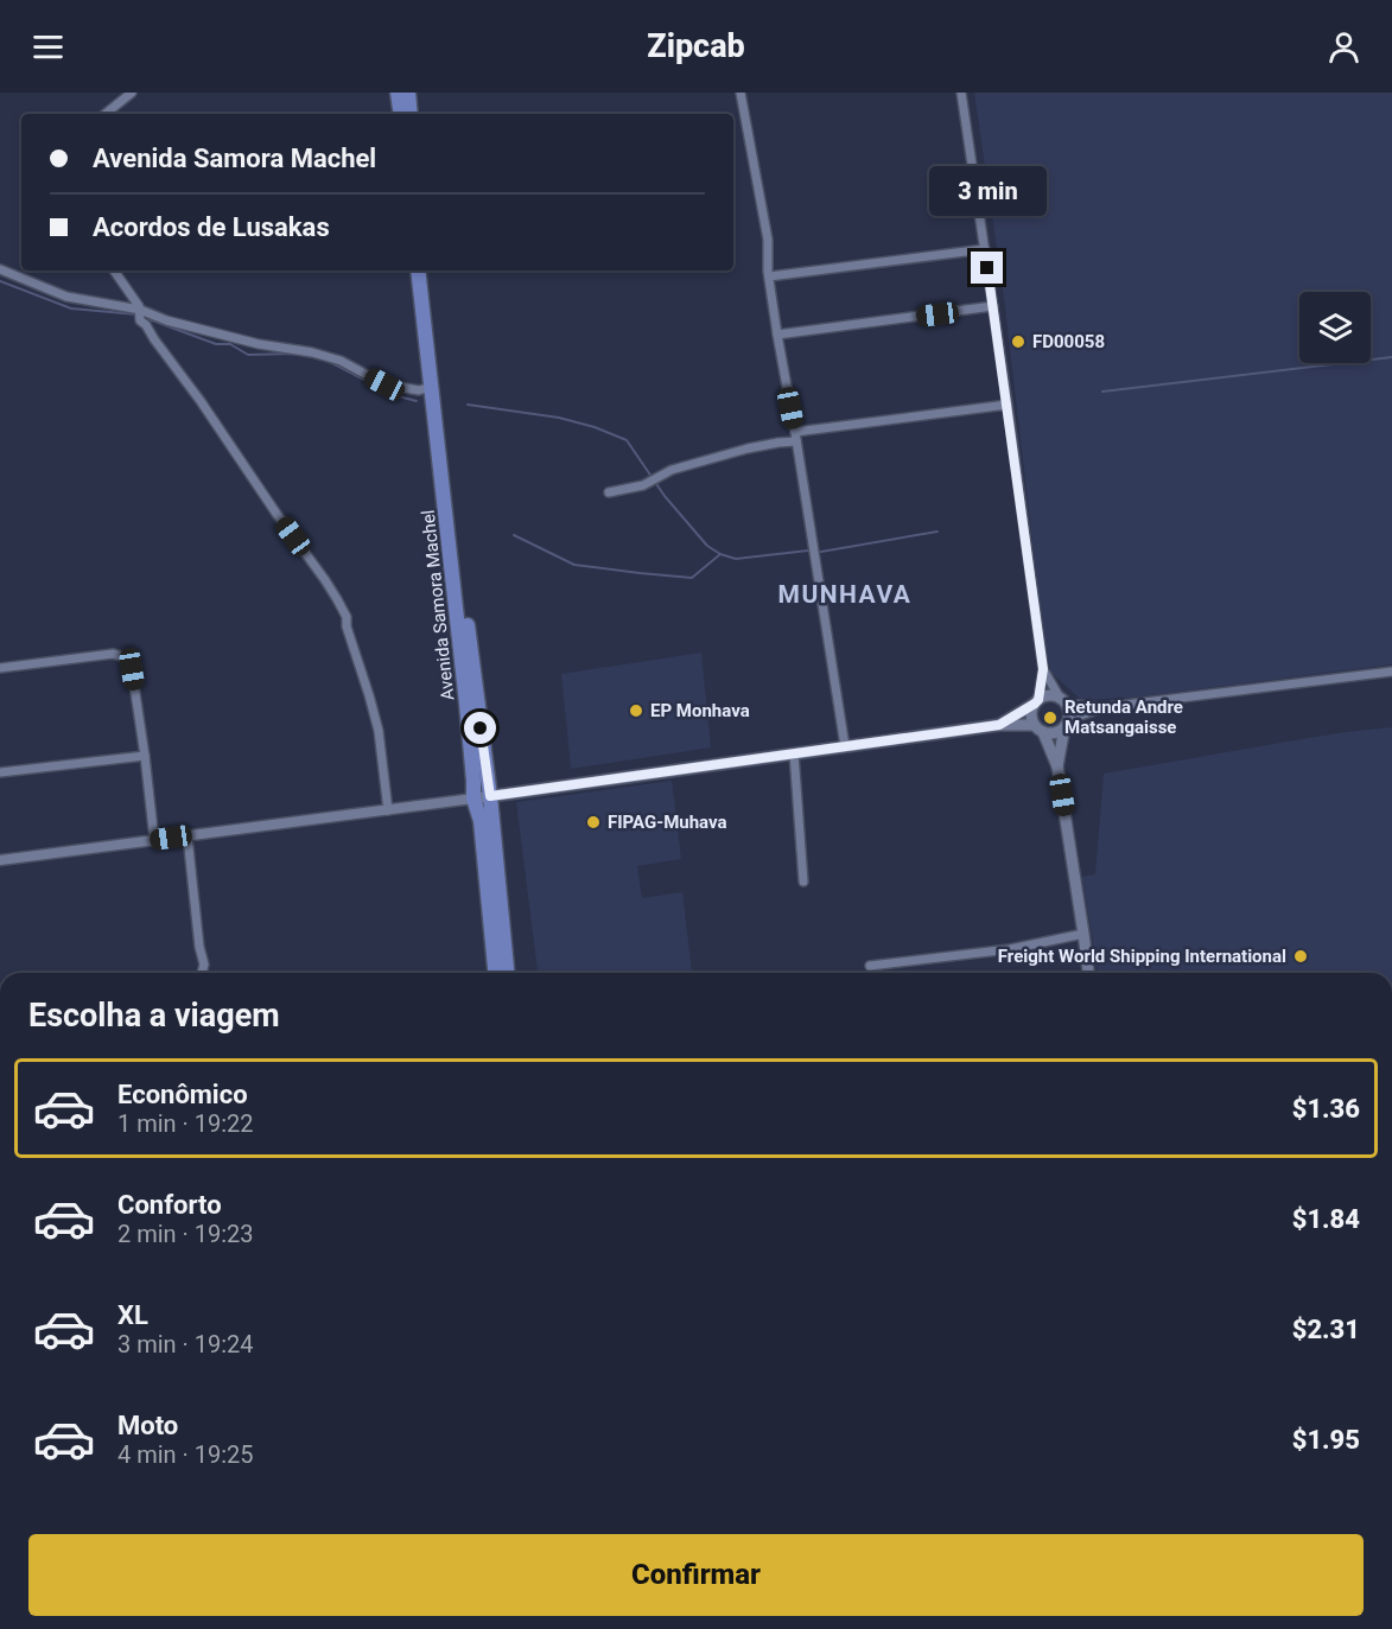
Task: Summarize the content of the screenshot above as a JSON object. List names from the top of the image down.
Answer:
{
  "streets": {
    "highway": ["Avenida Samora Machel"]
  },
  "districts": ["MUNHAVA"],
  "places": [
    "FD00058",
    "EP Monhava",
    "Retunda Andre Matsangaisse",
    "FIPAG-Muhava",
    "Freight World Shipping International"
  ],
  "page": {
    "header": "Zipcab",
    "banner": ["Avenida Samora Machel", "Acordos de Lusakas"],
    "bubble": "3 min",
    "heading": "Escolha a viagem",
    "list": [
      {
        "name": "Econômico",
        "note": "1 min · 19:22",
        "value": "$1.36"
      },
      {
        "name": "Conforto",
        "note": "2 min · 19:23",
        "value": "$1.84"
      },
      {
        "name": "XL",
        "note": "3 min · 19:24",
        "value": "$2.31"
      },
      {
        "name": "Moto",
        "note": "4 min · 19:25",
        "value": "$1.95"
      }
    ],
    "buttons": "Confirmar"
  }
}
